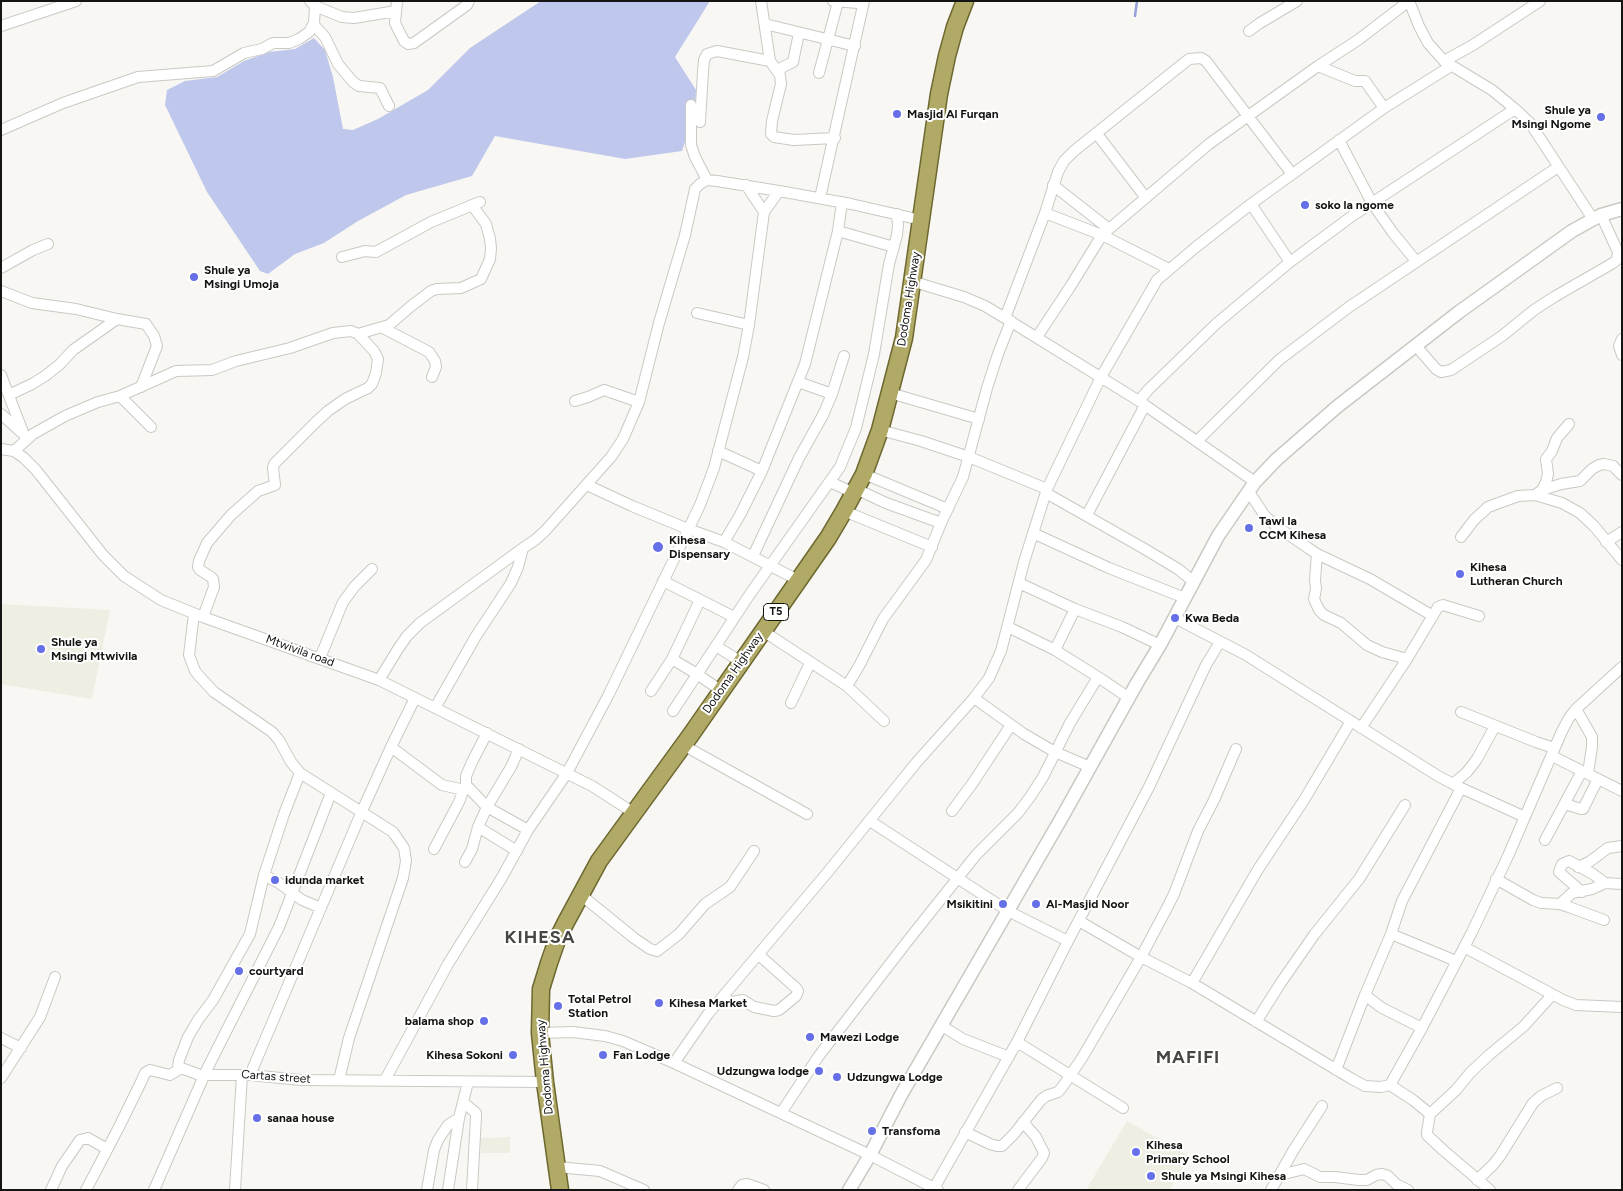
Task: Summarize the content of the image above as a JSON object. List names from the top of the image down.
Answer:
{
  "streets": {
    "highway": ["Dodoma Highway", "T5"],
    "street": ["Mtwivila road", "Cartas street"]
  },
  "crossings": [
    ["Dodoma Highway", "Mtwivila road"],
    ["Dodoma Highway", "Cartas street"]
  ],
  "districts": ["KIHESA", "MAFIFI"],
  "places": [
    "Masjid Al Furqan",
    "Shule ya Msingi Ngome",
    "soko la ngome",
    "Shule ya Msingi Umoja",
    "Tawi la CCM Kihesa",
    "Kihesa Dispensary",
    "Kihesa Lutheran Church",
    "Kwa Beda",
    "Shule ya Msingi Mtwivila",
    "idunda market",
    "Msikitini",
    "Al-Masjid Noor",
    "courtyard",
    "Kihesa Market",
    "Total Petrol Station",
    "balama shop",
    "Mawezi Lodge",
    "Kihesa Sokoni",
    "Fan Lodge",
    "Udzungwa lodge",
    "Udzungwa Lodge",
    "sanaa house",
    "Transfoma",
    "Kihesa Primary School",
    "Shule ya Msingi Kihesa"
  ]
}
